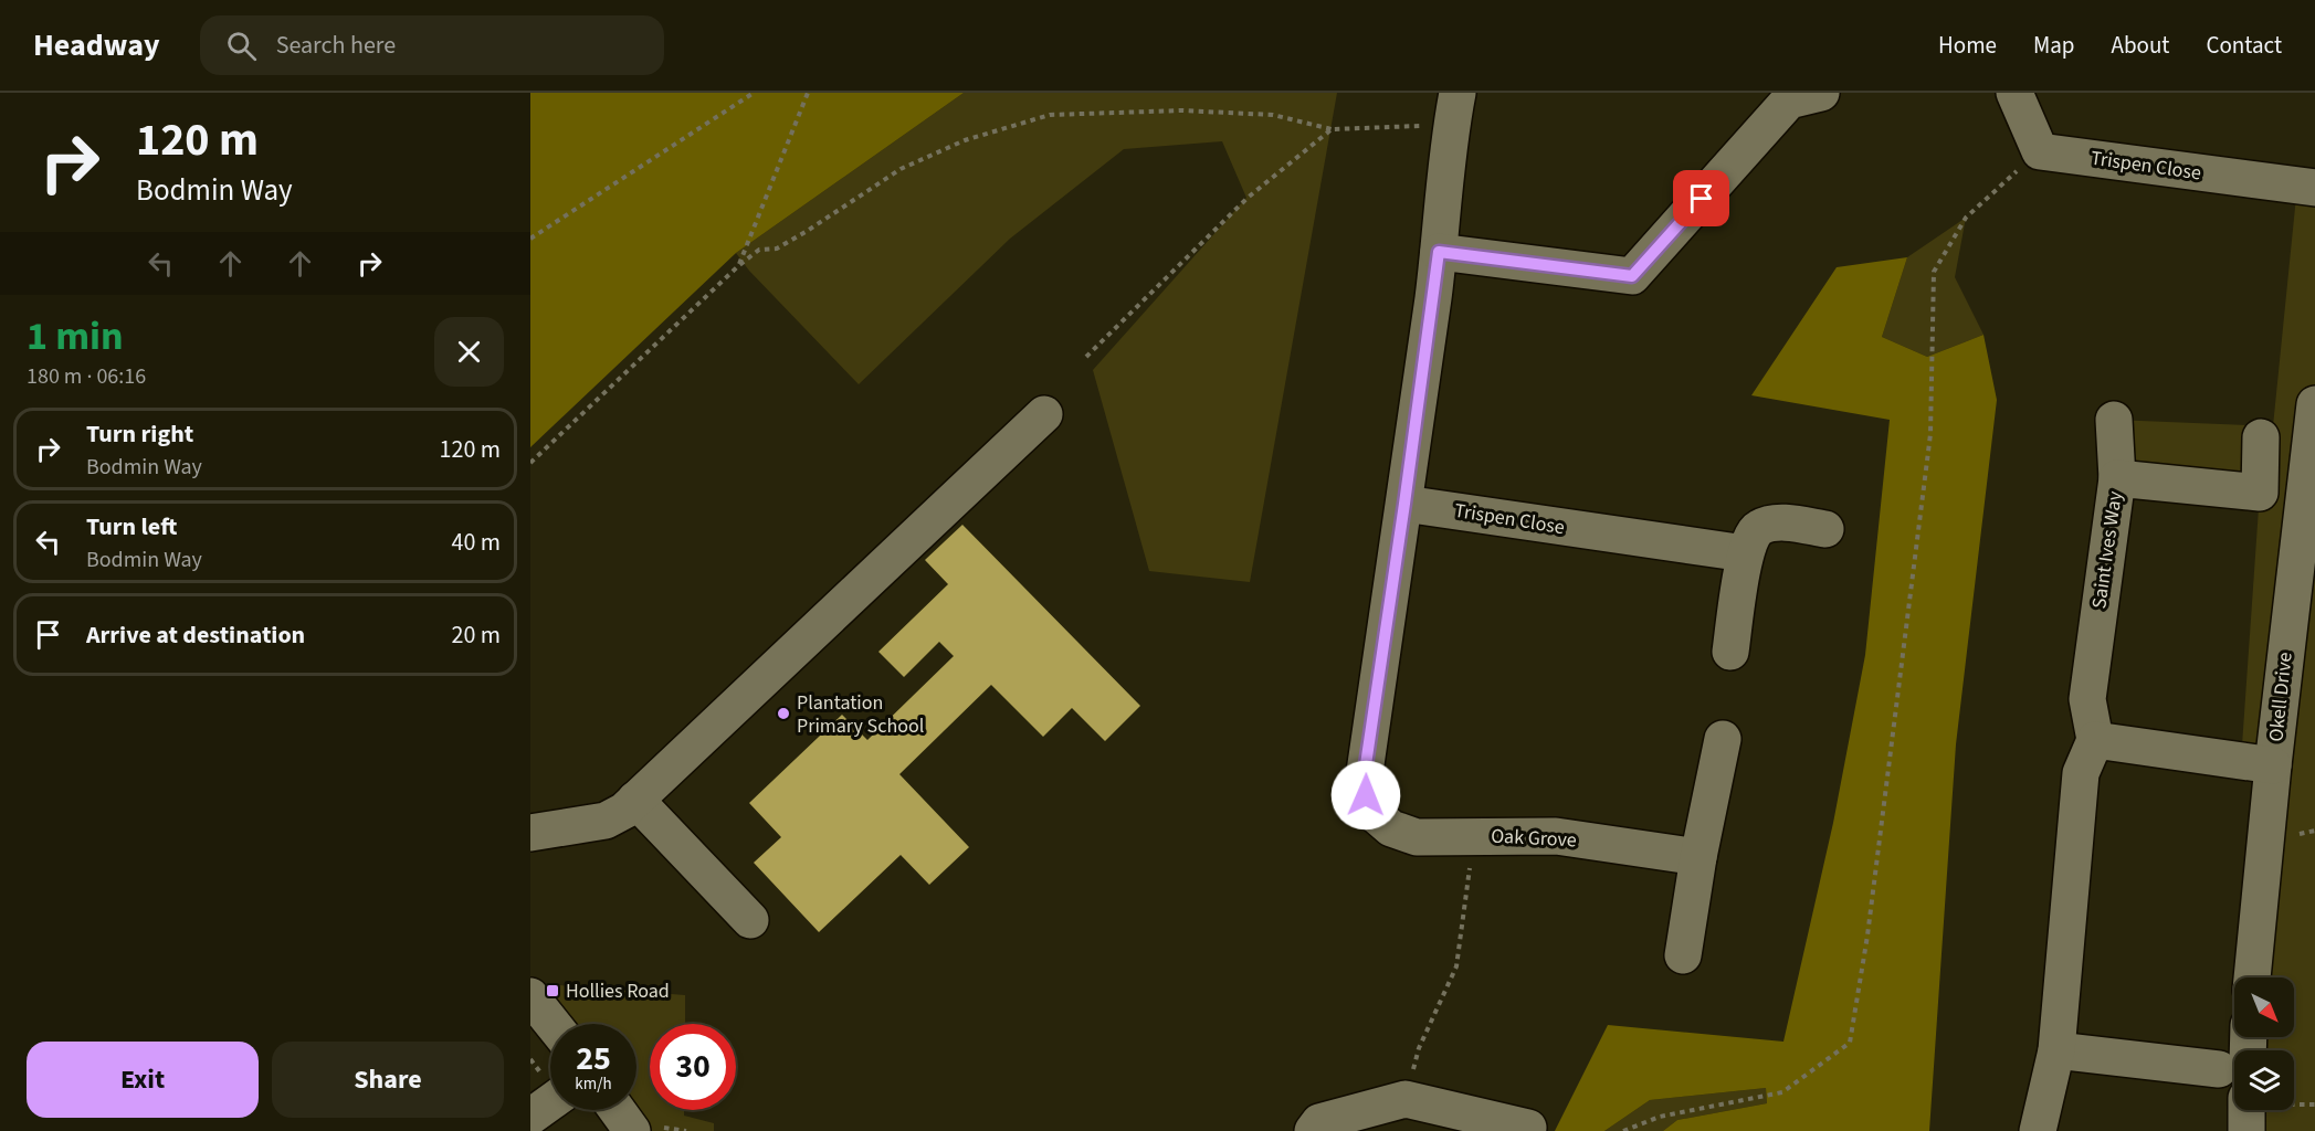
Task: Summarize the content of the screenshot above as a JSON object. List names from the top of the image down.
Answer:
{
  "streets": {
    "street": [
      "Trispen Close",
      "Saint Ives Way",
      "Okell Drive",
      "Oak Grove"
    ]
  },
  "crossings": [
    ["Trispen Close", "Oak Grove"]
  ],
  "places": {
    "other": ["Plantation Primary School"],
    "transit": ["Hollies Road"]
  },
  "north": "bottom right",
  "page": {
    "header": "Headway",
    "search": "Search here",
    "nav": [
      "Home",
      "Map",
      "About",
      "Contact"
    ],
    "turn": ["120 m", "Bodmin Way"],
    "heading": ["1 min", "180 m · 06:16"],
    "list": [
      {
        "name": "Turn right",
        "note": "Bodmin Way",
        "value": "120 m"
      },
      {
        "name": "Turn left",
        "note": "Bodmin Way",
        "value": "40 m"
      },
      {
        "name": "Arrive at destination",
        "value": "20 m"
      }
    ],
    "speed": "25 km/h",
    "limit": "30",
    "buttons": ["Exit", "Share"]
  }
}
